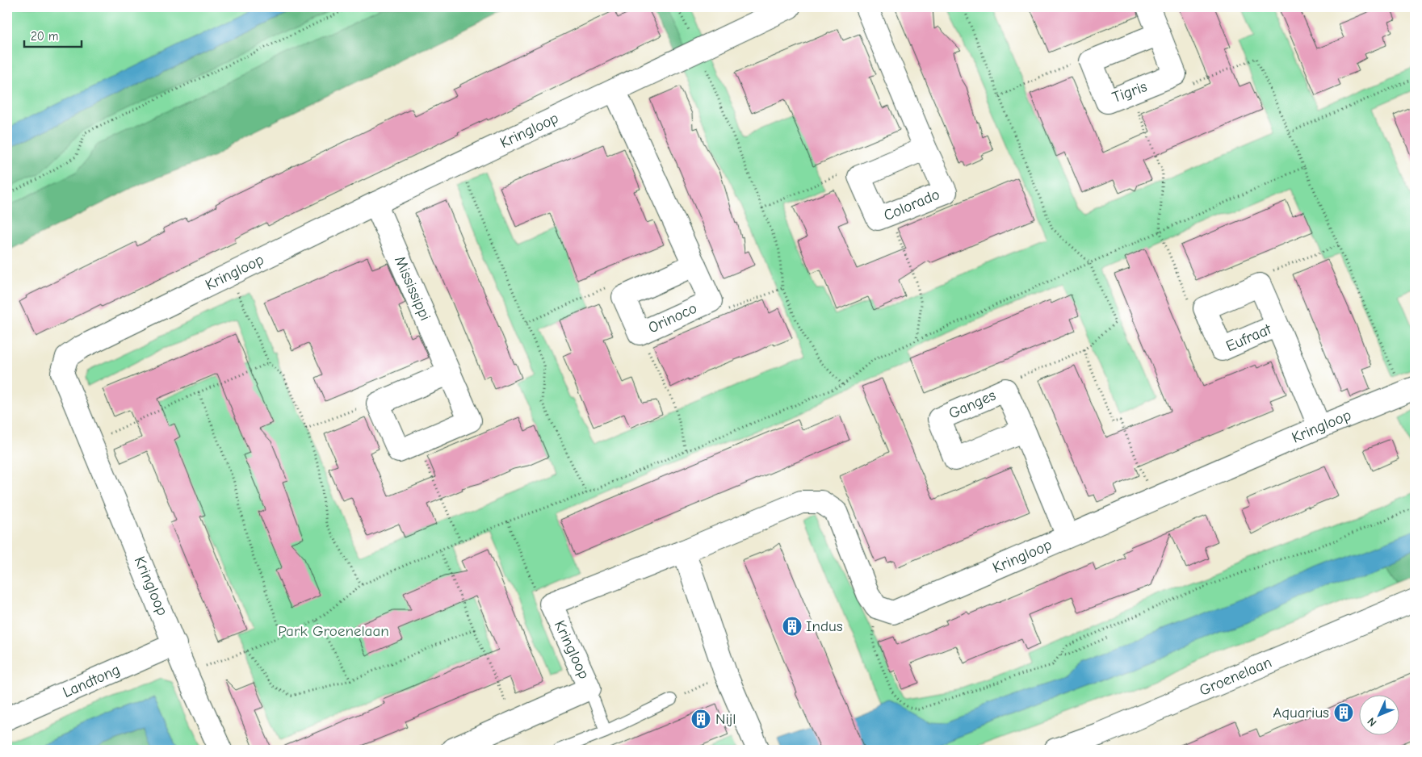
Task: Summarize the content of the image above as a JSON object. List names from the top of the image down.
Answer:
{
  "streets": {
    "street": [
      "Tigris",
      "Kringloop",
      "Colorado",
      "Mississippi",
      "Orinoco",
      "Eufraat",
      "Ganges",
      "Groenelaan",
      "Landtong"
    ]
  },
  "crossings": [
    ["Kringloop", "Mississippi"],
    ["Kringloop", "Orinoco"],
    ["Kringloop", "Eufraat"],
    ["Kringloop", "Ganges"],
    ["Kringloop", "Landtong"]
  ],
  "parks": ["Park Groenelaan"],
  "places": {
    "building": ["Indus", "Aquarius", "Nijl"]
  },
  "scale_bar": "20 m",
  "north": "bottom left"
}
